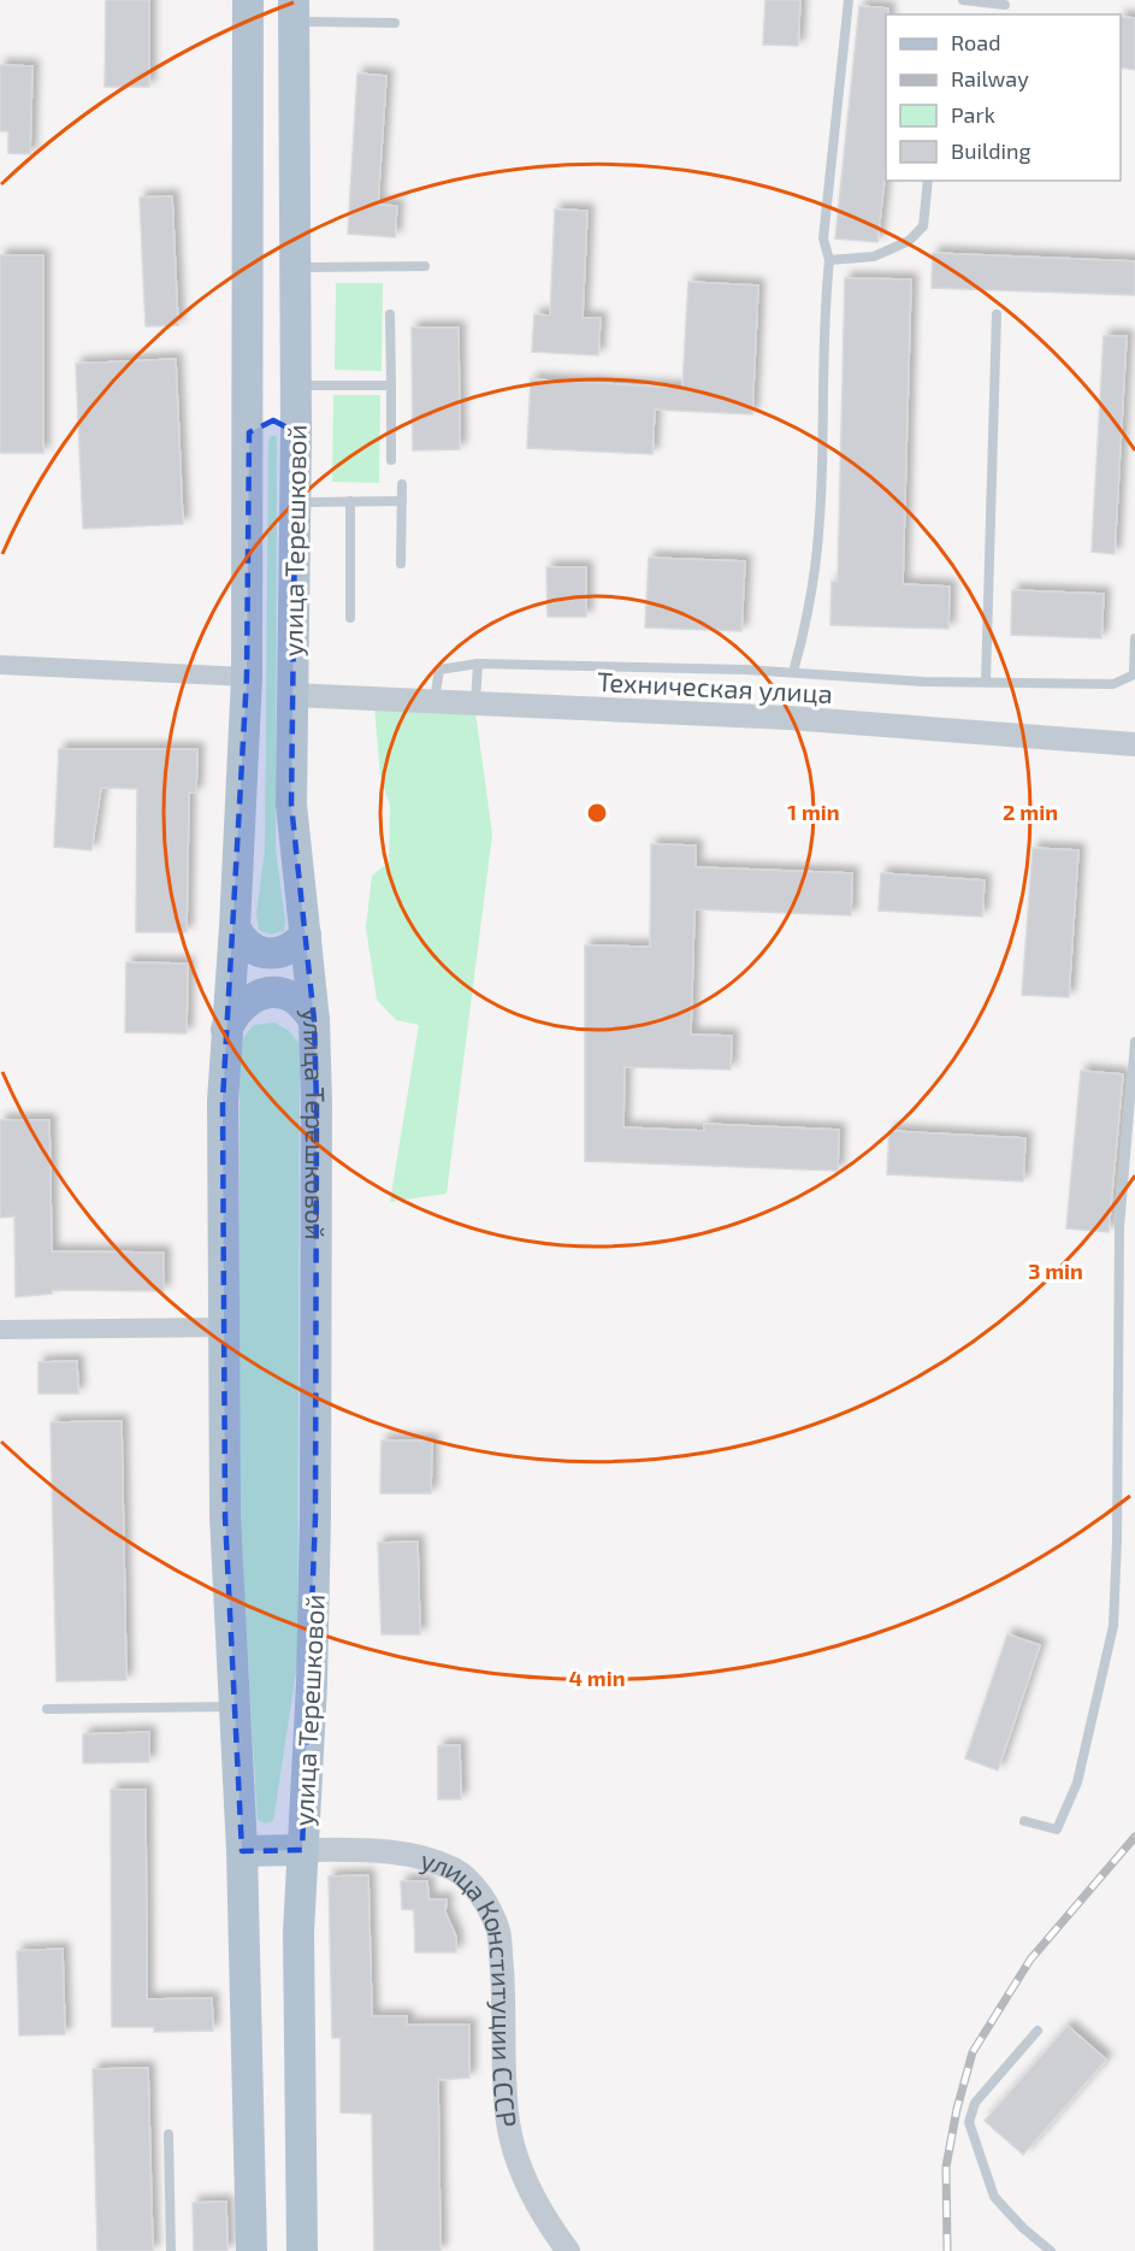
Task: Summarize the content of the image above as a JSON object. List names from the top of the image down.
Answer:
{
  "streets": {
    "main road": ["улица Терешковой", "улица Конституции СССР"],
    "street": ["Техническая улица"]
  },
  "crossings": [
    ["улица Терешковой", "Техническая улица"],
    ["улица Терешковой", "улица Конституции СССР"]
  ],
  "legend": [
    "Road",
    "Railway",
    "Park",
    "Building"
  ],
  "rings": [
    "1 min",
    "2 min",
    "3 min",
    "4 min"
  ]
}
